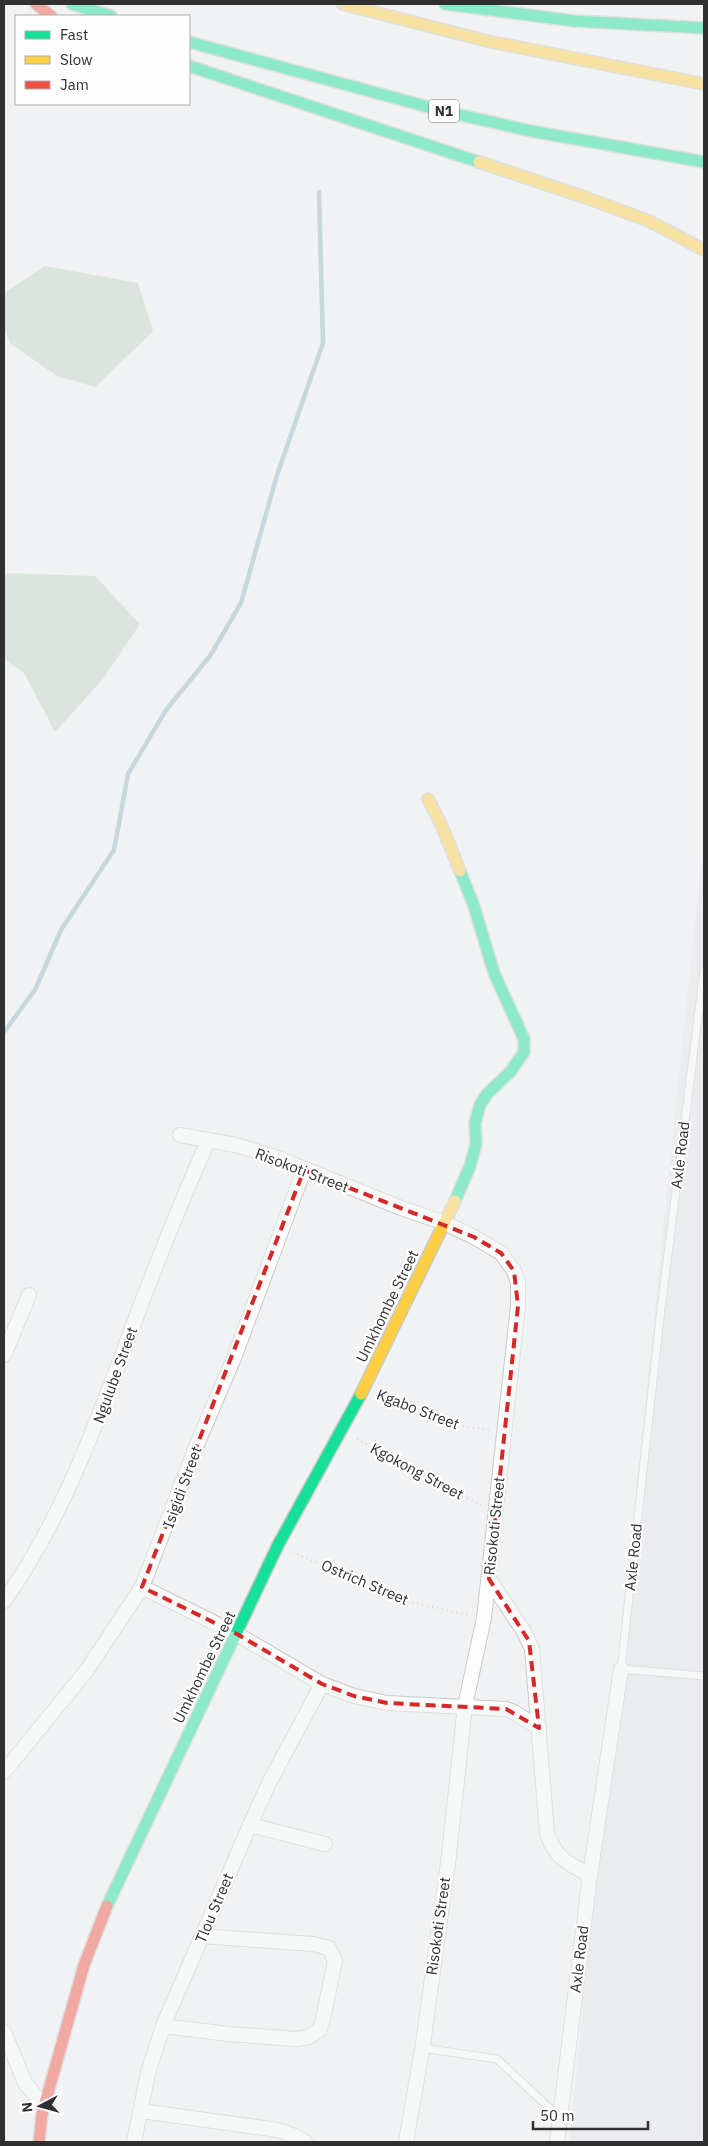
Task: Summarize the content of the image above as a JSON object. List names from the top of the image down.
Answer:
{
  "streets": {
    "main road": ["N1", "Umkhombe Street"],
    "street": [
      "Axle Road",
      "Risokoti Street",
      "Ngulube Street",
      "Isigidi Street",
      "Tlou Street"
    ],
    "path": ["Kgabo Street", "Kgokong Street", "Ostrich Street"]
  },
  "crossings": [
    ["Risokoti Street", "Umkhombe Street"],
    ["Risokoti Street", "Ngulube Street"],
    ["Risokoti Street", "Kgabo Street"],
    ["Risokoti Street", "Kgokong Street"],
    ["Risokoti Street", "Isigidi Street"],
    ["Risokoti Street", "Ostrich Street"],
    ["Umkhombe Street", "Kgabo Street"],
    ["Umkhombe Street", "Kgokong Street"],
    ["Umkhombe Street", "Ostrich Street"]
  ],
  "legend": ["Fast", "Slow", "Jam"],
  "scale_bar": "50 m",
  "north": "left"
}
